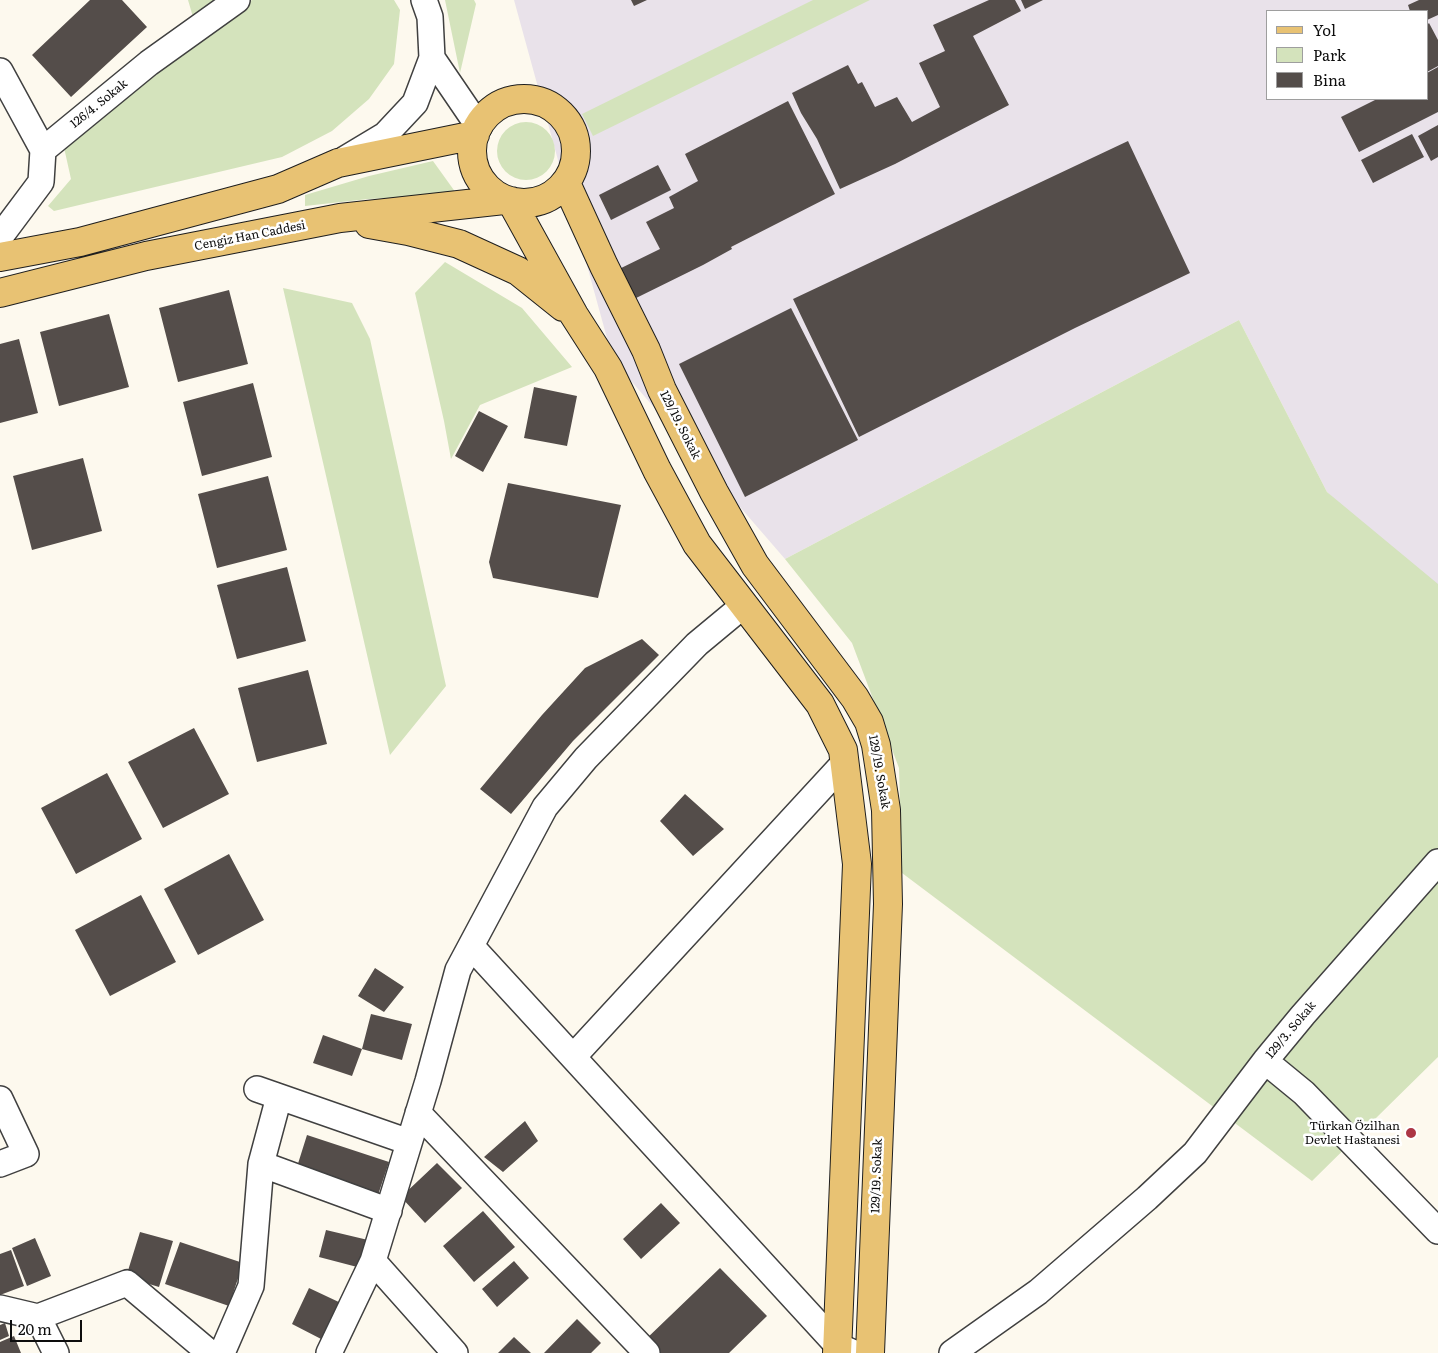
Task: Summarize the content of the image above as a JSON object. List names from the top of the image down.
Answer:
{
  "streets": {
    "main road": ["Cengiz Han Caddesi", "129/19. Sokak"],
    "street": ["126/4. Sokak", "129/3. Sokak"]
  },
  "crossings": [
    ["Cengiz Han Caddesi", "129/19. Sokak"]
  ],
  "places": ["Türkan Özilhan Devlet Hastanesi"],
  "legend": ["Yol", "Park", "Bina"],
  "scale_bar": "20 m"
}
